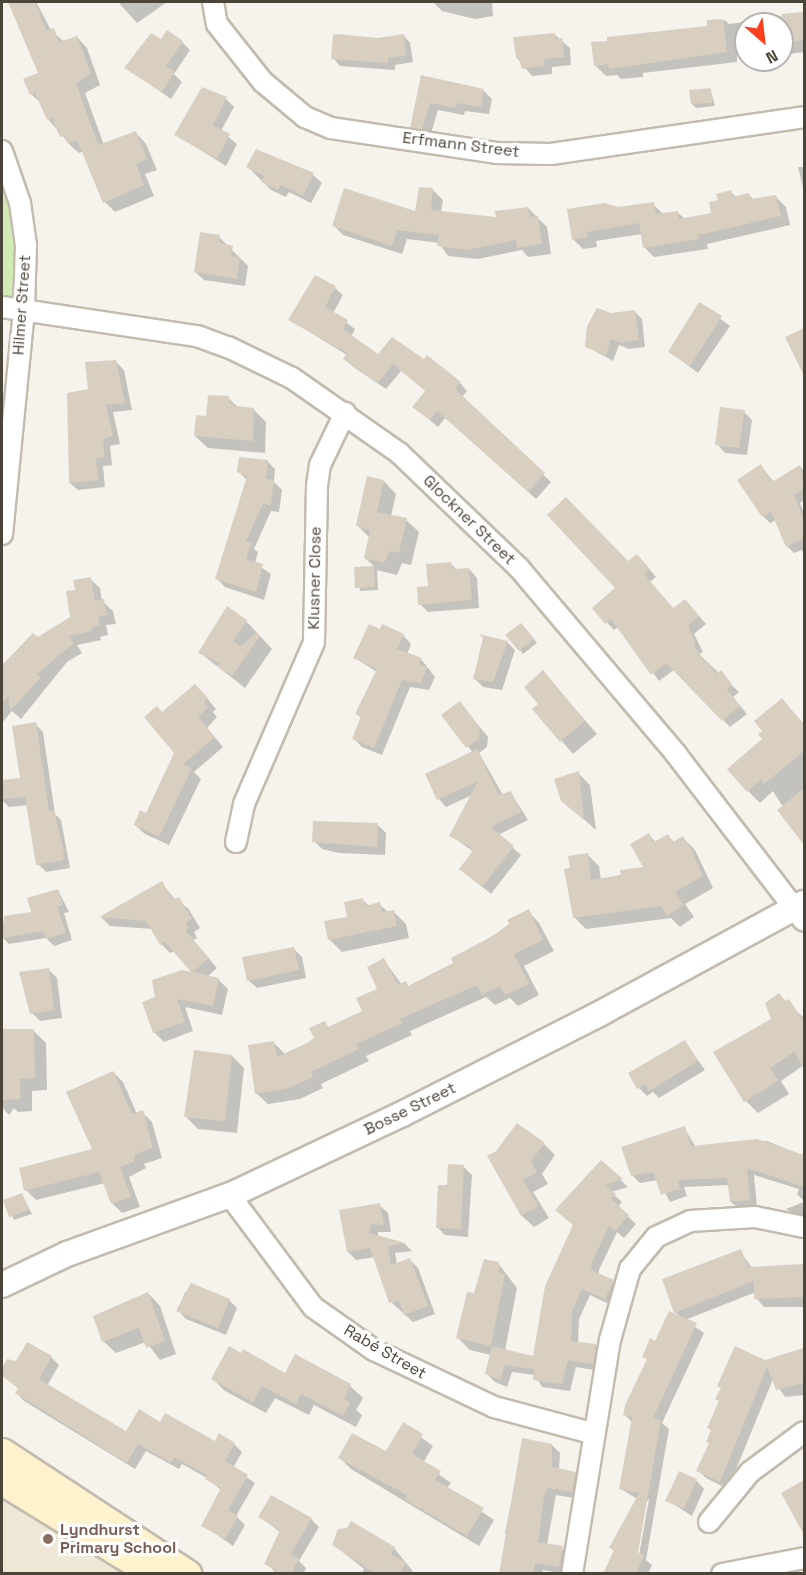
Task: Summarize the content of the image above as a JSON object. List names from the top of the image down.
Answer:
{
  "streets": {
    "street": [
      "Erfmann Street",
      "Hilmer Street",
      "Glockner Street",
      "Klusner Close",
      "Bosse Street",
      "Rabé Street"
    ]
  },
  "crossings": [
    ["Hilmer Street", "Glockner Street"],
    ["Glockner Street", "Klusner Close"],
    ["Glockner Street", "Bosse Street"],
    ["Bosse Street", "Rabé Street"]
  ],
  "places": ["Lyndhurst Primary School"],
  "north": "bottom right"
}
